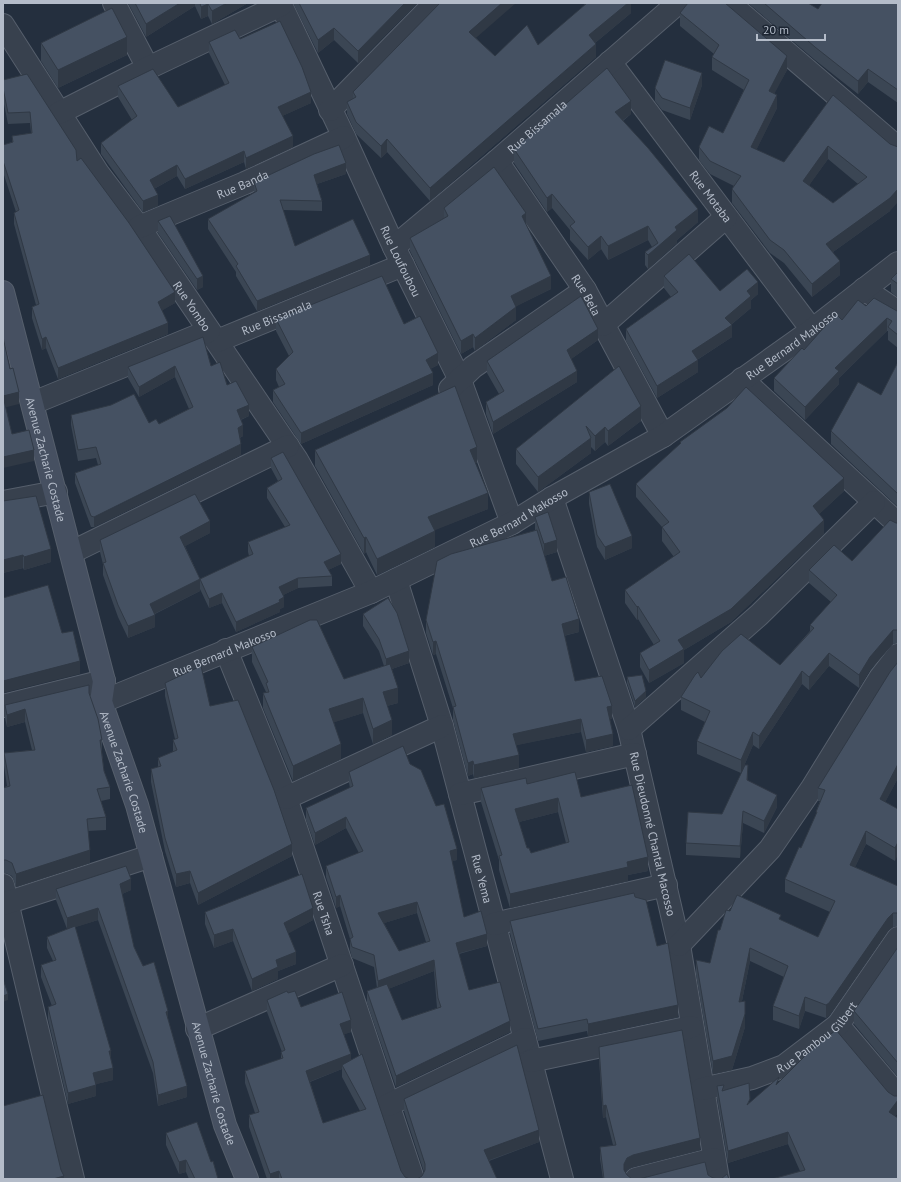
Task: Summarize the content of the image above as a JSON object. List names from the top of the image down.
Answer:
{
  "streets": {
    "street": [
      "Rue Bissamala",
      "Rue Banda",
      "Rue Motaba",
      "Rue Loufoubou",
      "Rue Bela",
      "Rue Yombo",
      "Rue Bernard Makosso",
      "Avenue Zacharie Costade",
      "Rue Dieudonné Chantal Macosso",
      "Rue Yema",
      "Rue Tsha",
      "Rue Pambou Gilbert"
    ]
  },
  "crossings": [
    ["Rue Bissamala", "Rue Motaba"],
    ["Rue Bissamala", "Rue Loufoubou"],
    ["Rue Bissamala", "Rue Bela"],
    ["Rue Bissamala", "Rue Yombo"],
    ["Rue Bissamala", "Avenue Zacharie Costade"],
    ["Rue Banda", "Rue Loufoubou"],
    ["Rue Banda", "Rue Yombo"],
    ["Rue Motaba", "Rue Bernard Makosso"],
    ["Rue Loufoubou", "Rue Bernard Makosso"],
    ["Rue Bela", "Rue Bernard Makosso"],
    ["Rue Yombo", "Rue Bernard Makosso"],
    ["Rue Bernard Makosso", "Avenue Zacharie Costade"],
    ["Rue Bernard Makosso", "Rue Dieudonné Chantal Macosso"],
    ["Rue Bernard Makosso", "Rue Yema"],
    ["Rue Bernard Makosso", "Rue Tsha"],
    ["Rue Dieudonné Chantal Macosso", "Rue Pambou Gilbert"]
  ],
  "scale_bar": "20 m"
}
